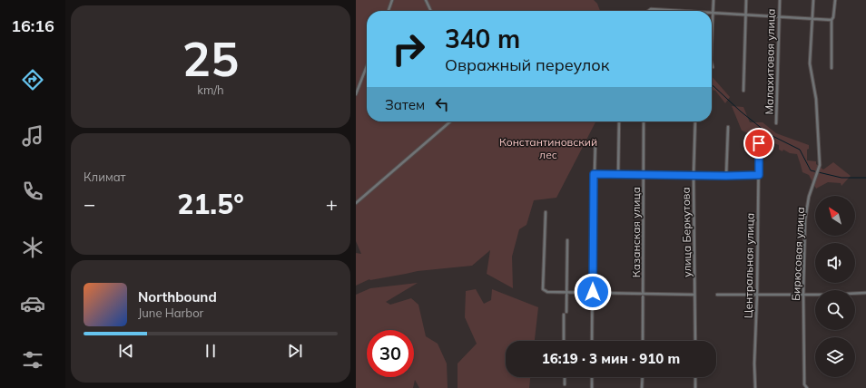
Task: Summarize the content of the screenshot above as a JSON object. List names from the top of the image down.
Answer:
{
  "streets": {
    "street": [
      "Малахитовая улица",
      "Казанская улица",
      "улица Беркутова",
      "Бирюсовая улица",
      "Центральная улица"
    ]
  },
  "parks": ["Константиновский лес"],
  "north": "top left",
  "page": {
    "tabs": "16:16",
    "tile": [
      ["25", "km/h"],
      "Климат"
    ],
    "turn": ["340 m", "Овражный переулок"],
    "then": "Затем",
    "heat": ["−", "21.5°", "+"],
    "song": ["Northbound", "June Harbor"],
    "limit": "30",
    "trip": "16:19 · 3 мин · 910 m"
  }
}
